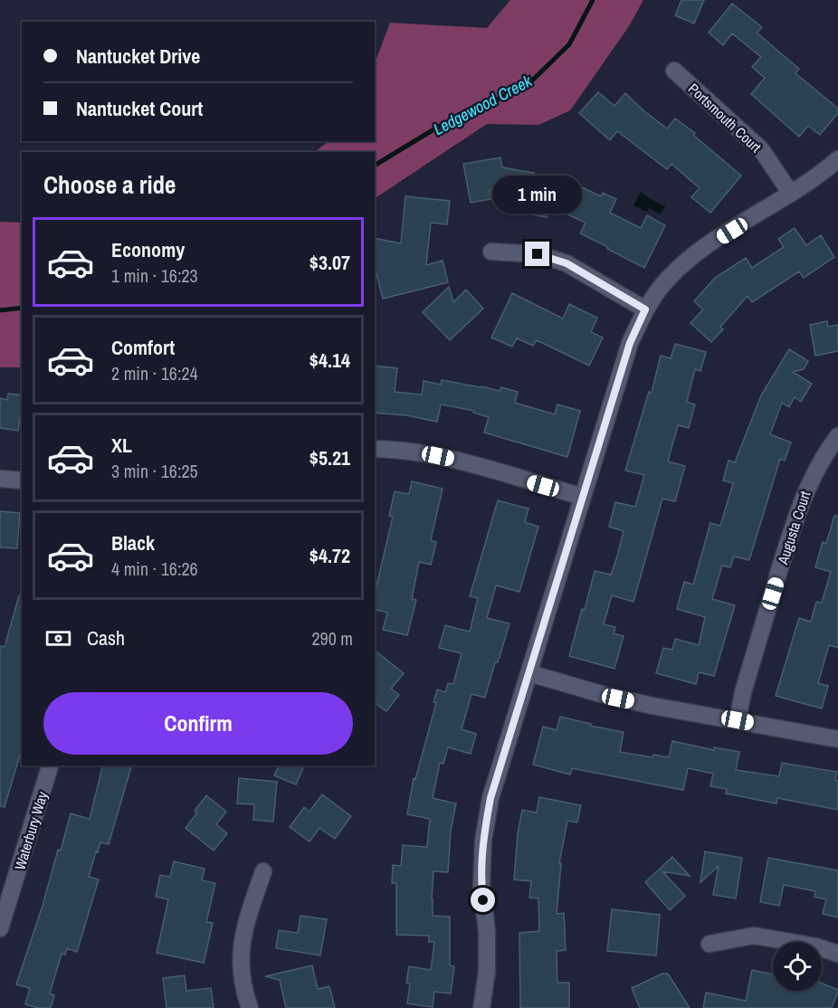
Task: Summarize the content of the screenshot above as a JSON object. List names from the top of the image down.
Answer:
{
  "streets": {
    "street": ["Portsmouth Court", "Augusta Court", "Waterbury Way"]
  },
  "water": ["Ledgewood Creek"],
  "page": {
    "banner": ["Nantucket Drive", "Nantucket Court"],
    "heading": "Choose a ride",
    "bubble": "1 min",
    "list": [
      {
        "name": "Economy",
        "note": "1 min · 16:23",
        "value": "$3.07"
      },
      {
        "name": "Comfort",
        "note": "2 min · 16:24",
        "value": "$4.14"
      },
      {
        "name": "XL",
        "note": "3 min · 16:25",
        "value": "$5.21"
      },
      {
        "name": "Black",
        "note": "4 min · 16:26",
        "value": "$4.72"
      }
    ],
    "pay": ["Cash", "290 m"],
    "buttons": "Confirm"
  }
}
